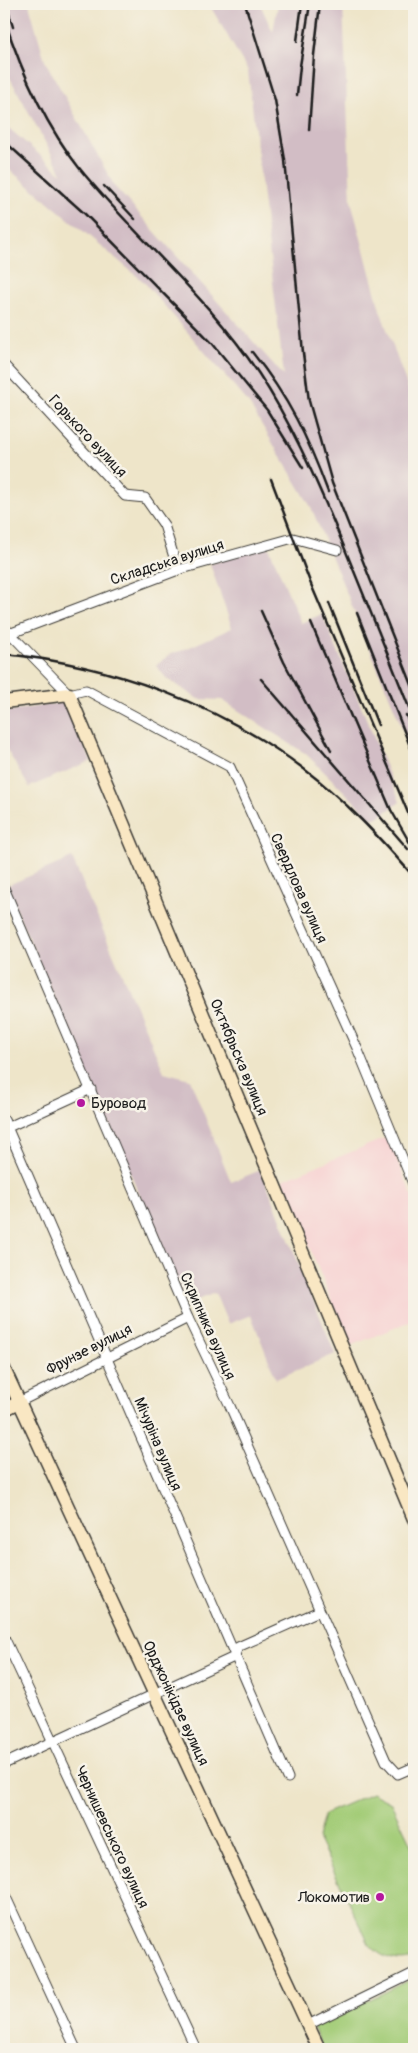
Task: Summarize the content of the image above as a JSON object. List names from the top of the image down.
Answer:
{
  "streets": {
    "main road": ["Октябрьска вулиця", "Фрунзе вулиця", "Орджонікідзе вулиця"],
    "street": [
      "Горького вулиця",
      "Складська вулиця",
      "Свердлова вулиця",
      "Скрипника вулиця",
      "Мічуріна вулиця",
      "Чернишевського вулиця"
    ]
  },
  "crossings": [
    ["Горького вулиця", "Складська вулиця"],
    ["Складська вулиця", "Октябрьска вулиця"],
    ["Свердлова вулиця", "Октябрьска вулиця"],
    ["Скрипника вулиця", "Фрунзе вулиця"],
    ["Фрунзе вулиця", "Мічуріна вулиця"],
    ["Фрунзе вулиця", "Орджонікідзе вулиця"]
  ],
  "places": ["Буровод", "Локомотив"]
}
